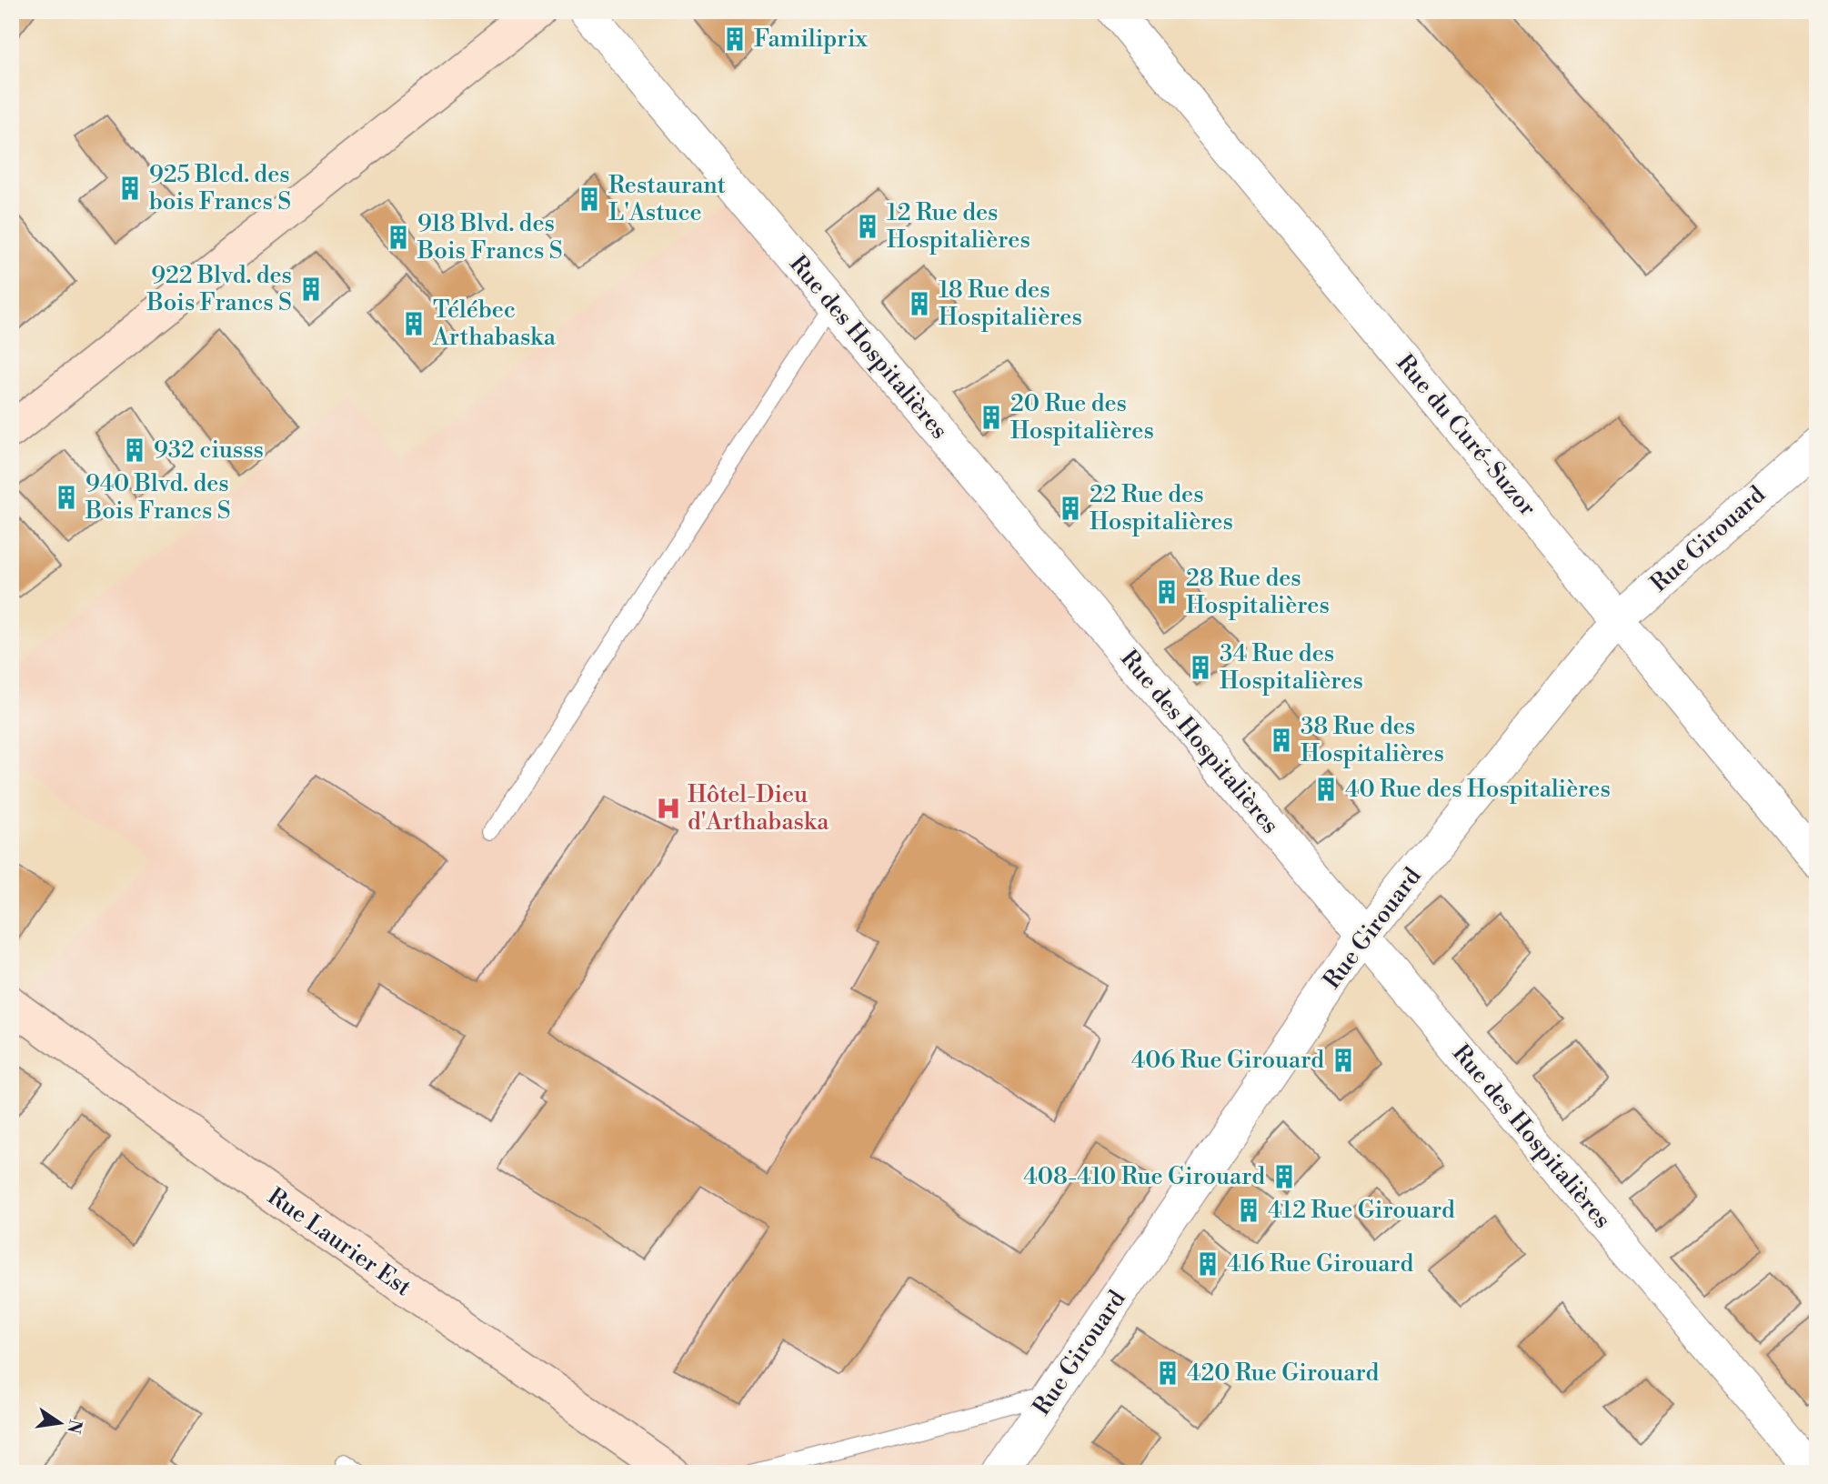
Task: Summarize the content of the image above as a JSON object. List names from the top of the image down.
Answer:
{
  "streets": {
    "street": [
      "Rue des Hospitalières",
      "Rue du Curé-Suzor",
      "Rue Girouard",
      "Rue Laurier Est"
    ]
  },
  "crossings": [
    ["Rue des Hospitalières", "Rue Girouard"],
    ["Rue du Curé-Suzor", "Rue Girouard"]
  ],
  "places": {
    "building": [
      "Familiprix",
      "925 Blcd. des bois Francs S",
      "Restaurant L'Astuce",
      "12 Rue des Hospitalières",
      "918 Blvd. des Bois Francs S",
      "922 Blvd. des Bois Francs S",
      "18 Rue des Hospitalières",
      "Télébec Arthabaska",
      "20 Rue des Hospitalières",
      "932 ciusss",
      "940 Blvd. des Bois Francs S",
      "22 Rue des Hospitalières",
      "28 Rue des Hospitalières",
      "34 Rue des Hospitalières",
      "38 Rue des Hospitalières",
      "40 Rue des Hospitalières",
      "406 Rue Girouard",
      "408-410 Rue Girouard",
      "412 Rue Girouard",
      "416 Rue Girouard",
      "420 Rue Girouard"
    ],
    "hospital": ["Hôtel-Dieu d'Arthabaska"]
  },
  "north": "right"
}
